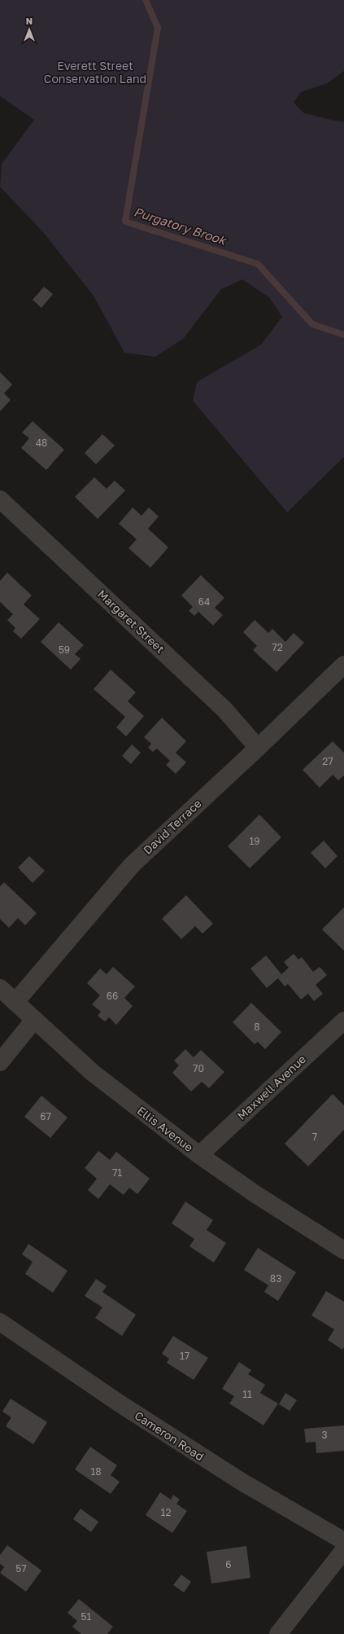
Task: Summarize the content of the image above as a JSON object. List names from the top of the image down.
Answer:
{
  "streets": {
    "street": [
      "Margaret Street",
      "David Terrace",
      "Maxwell Avenue",
      "Ellis Avenue",
      "Cameron Road"
    ]
  },
  "crossings": [
    ["Margaret Street", "David Terrace"],
    ["David Terrace", "Ellis Avenue"],
    ["Maxwell Avenue", "Ellis Avenue"]
  ],
  "water": ["Purgatory Brook"],
  "parks": ["Everett Street Conservation Land"],
  "house_numbers": [
    "48",
    "64",
    "72",
    "59",
    "27",
    "19",
    "66",
    "8",
    "70",
    "67",
    "7",
    "71",
    "83",
    "17",
    "11",
    "3",
    "18",
    "12",
    "6",
    "57",
    "51"
  ],
  "north": "top"
}
